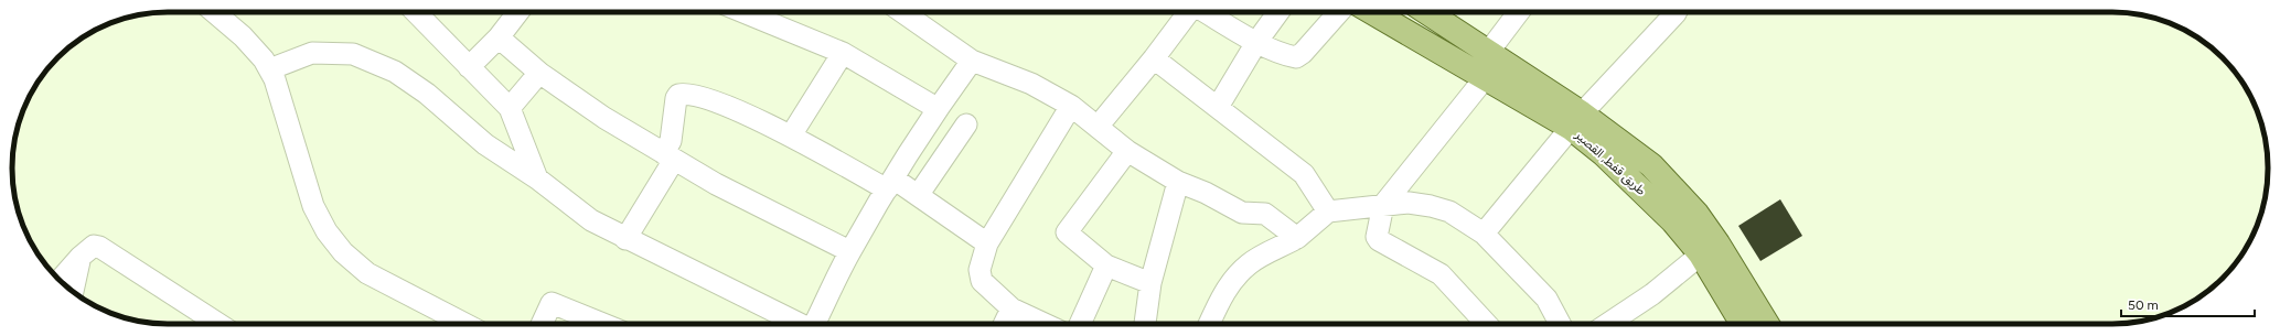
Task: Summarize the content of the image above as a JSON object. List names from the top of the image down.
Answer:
{
  "streets": {
    "main road": ["طريق قفط, القصير"]
  },
  "scale_bar": "50 m"
}
